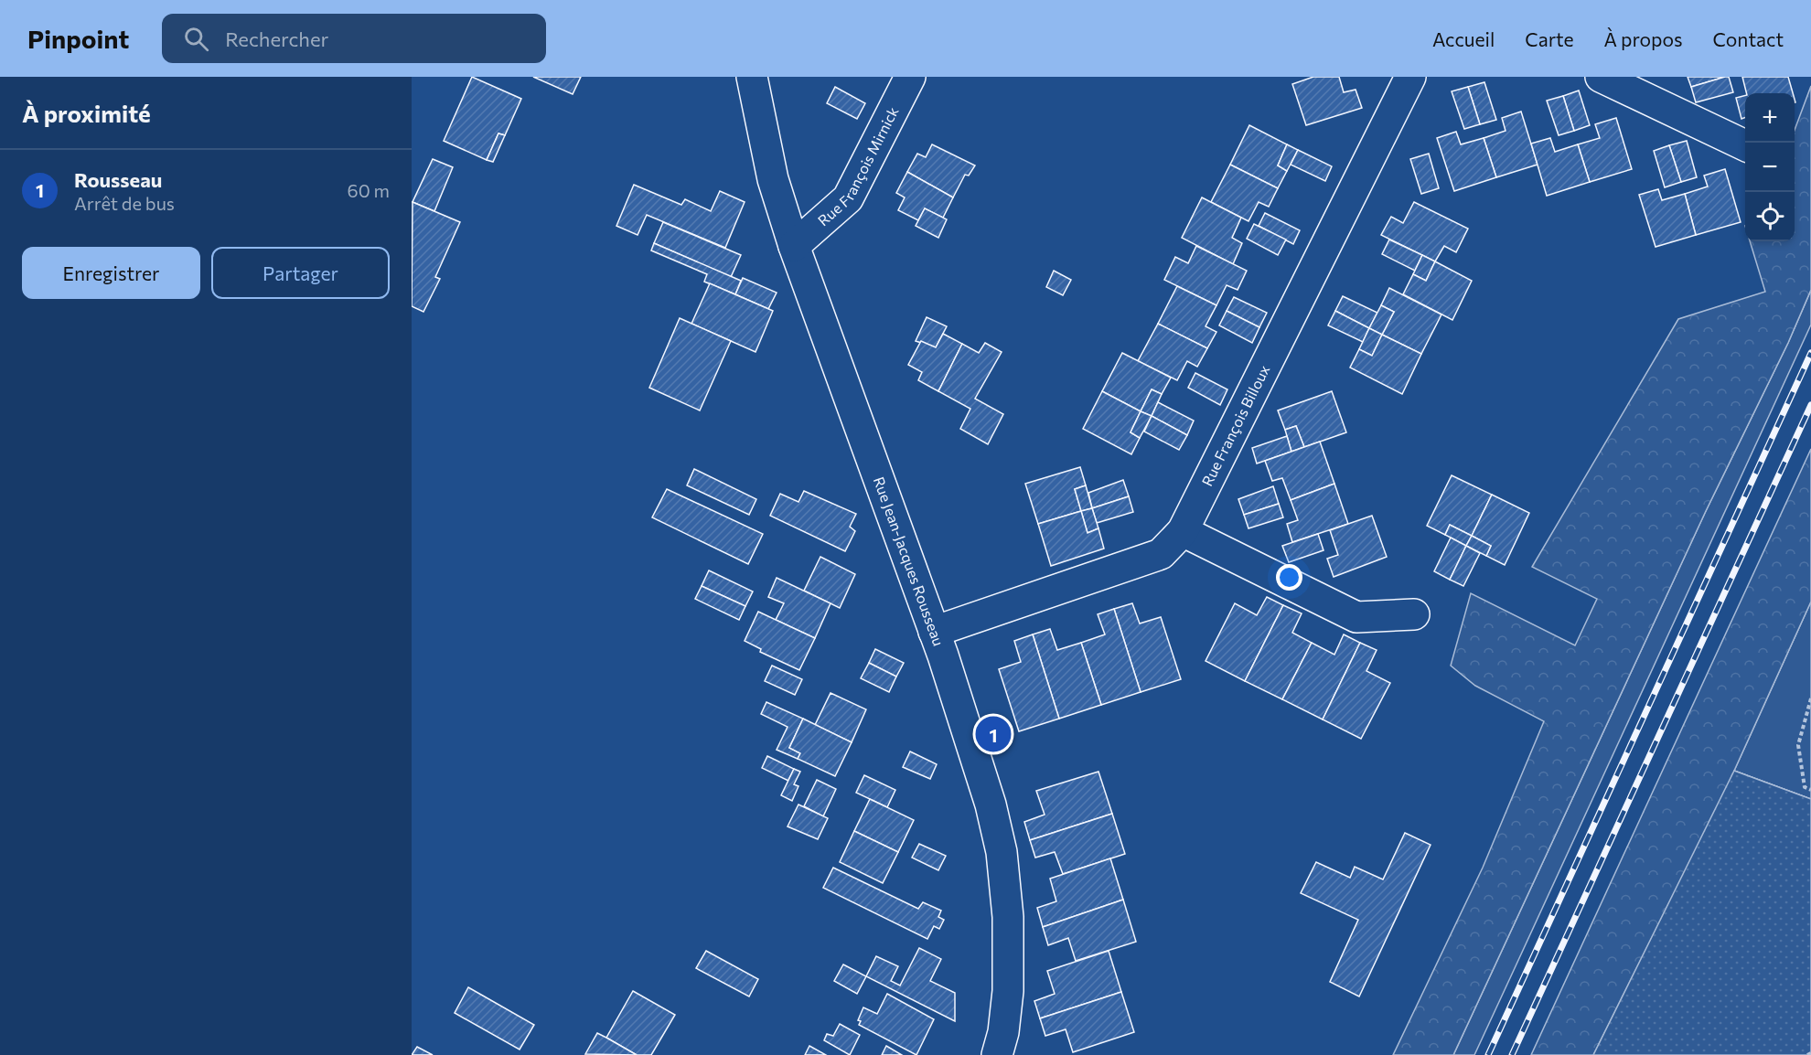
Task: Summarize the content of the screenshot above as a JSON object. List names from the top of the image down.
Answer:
{
  "streets": {
    "street": ["Rue François Mirnick", "Rue François Billoux", "Rue Jean-Jacques Rousseau"]
  },
  "crossings": [
    ["Rue François Mirnick", "Rue Jean-Jacques Rousseau"],
    ["Rue François Billoux", "Rue Jean-Jacques Rousseau"]
  ],
  "page": {
    "header": "Pinpoint",
    "search": "Rechercher",
    "nav": [
      "Accueil",
      "Carte",
      "À propos",
      "Contact"
    ],
    "heading": "À proximité",
    "map_buttons": ["+", "−"],
    "list": [
      {
        "mark": "1",
        "name": "Rousseau",
        "note": "Arrêt de bus",
        "value": "60 m"
      }
    ],
    "buttons": ["Enregistrer", "Partager"],
    "pins": "1"
  }
}
